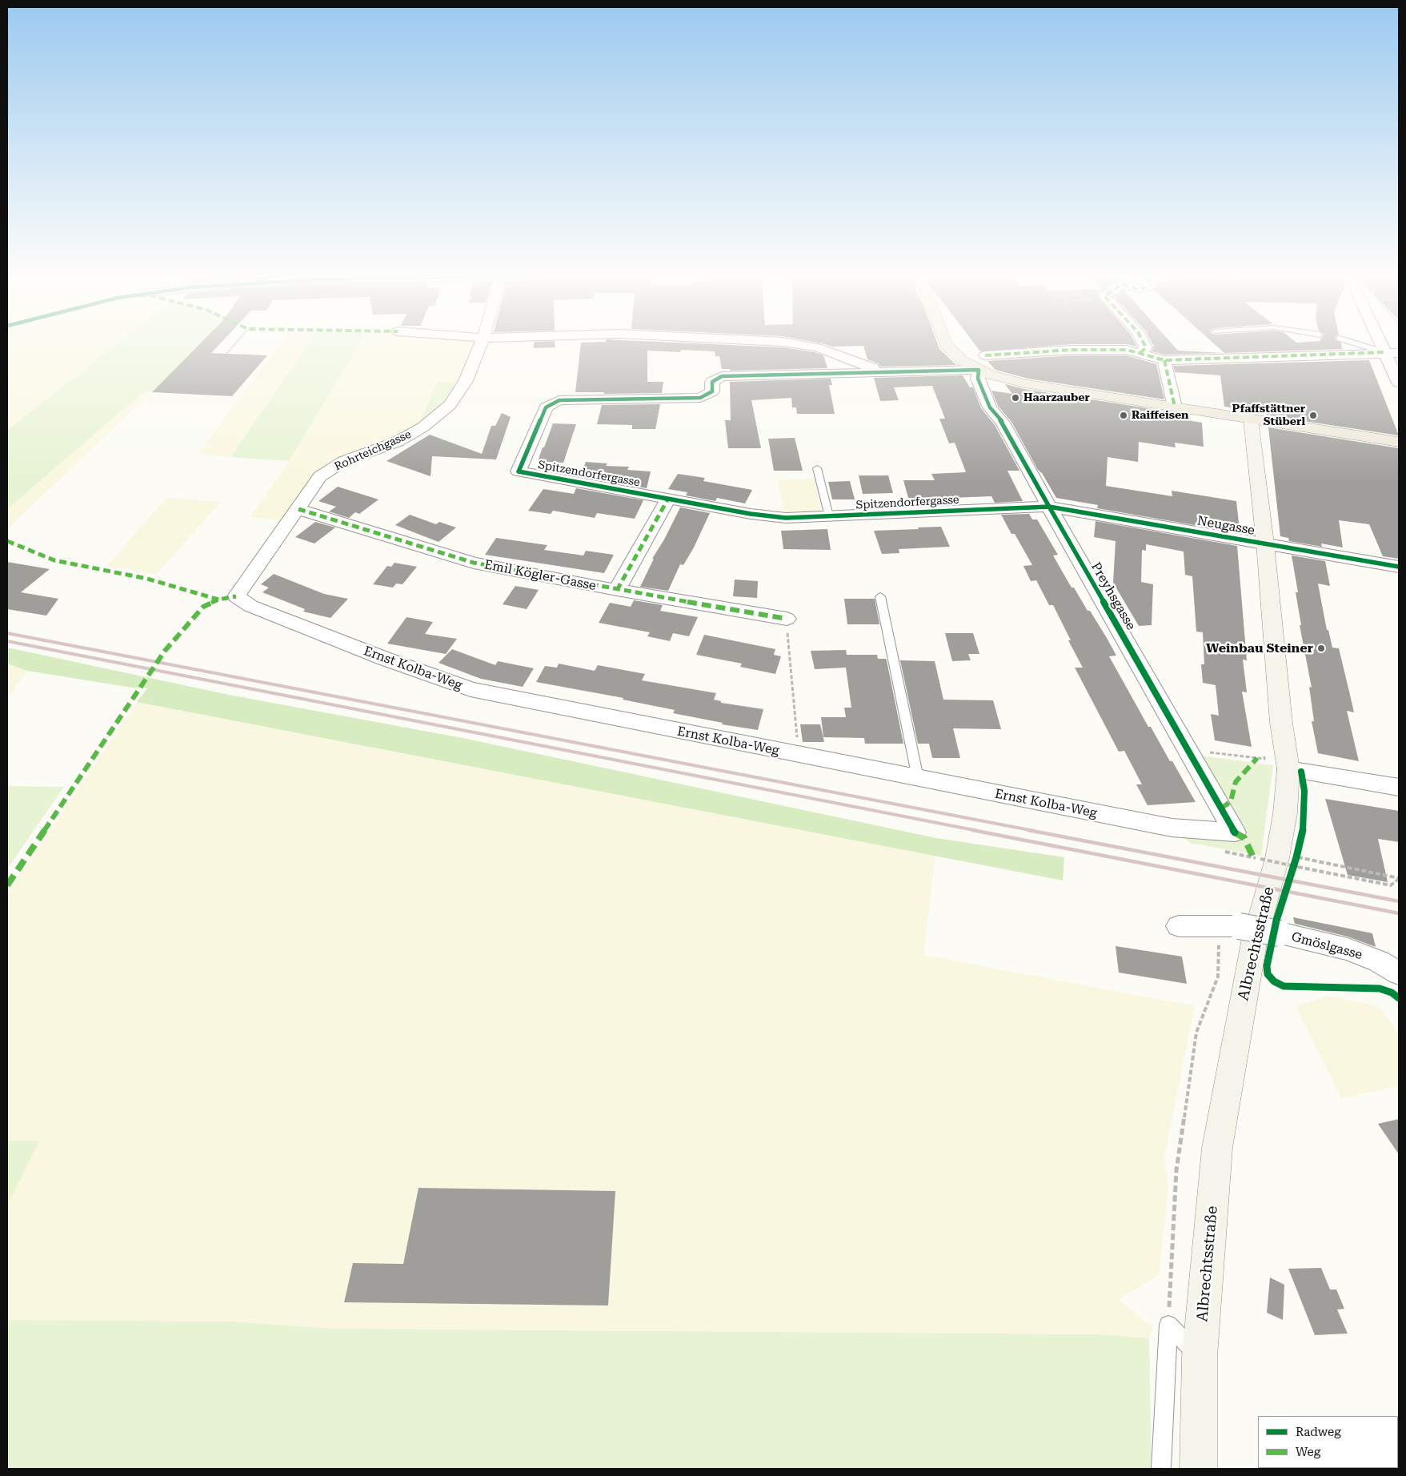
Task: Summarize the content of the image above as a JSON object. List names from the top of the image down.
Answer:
{
  "streets": {
    "street": [
      "Rohrteichgasse",
      "Spitzendorfergasse",
      "Neugasse",
      "Emil Kögler-Gasse",
      "Preyhsgasse",
      "Ernst Kolba-Weg",
      "Albrechtsstraße",
      "Gmöslgasse"
    ]
  },
  "crossings": [
    ["Rohrteichgasse", "Emil Kögler-Gasse"],
    ["Rohrteichgasse", "Ernst Kolba-Weg"],
    ["Spitzendorfergasse", "Neugasse"],
    ["Spitzendorfergasse", "Preyhsgasse"],
    ["Neugasse", "Preyhsgasse"],
    ["Neugasse", "Albrechtsstraße"],
    ["Preyhsgasse", "Ernst Kolba-Weg"]
  ],
  "places": [
    "Haarzauber",
    "Raiffeisen",
    "Pfaffstättner Stüberl",
    "Weinbau Steiner"
  ],
  "legend": ["Radweg", "Weg"]
}
